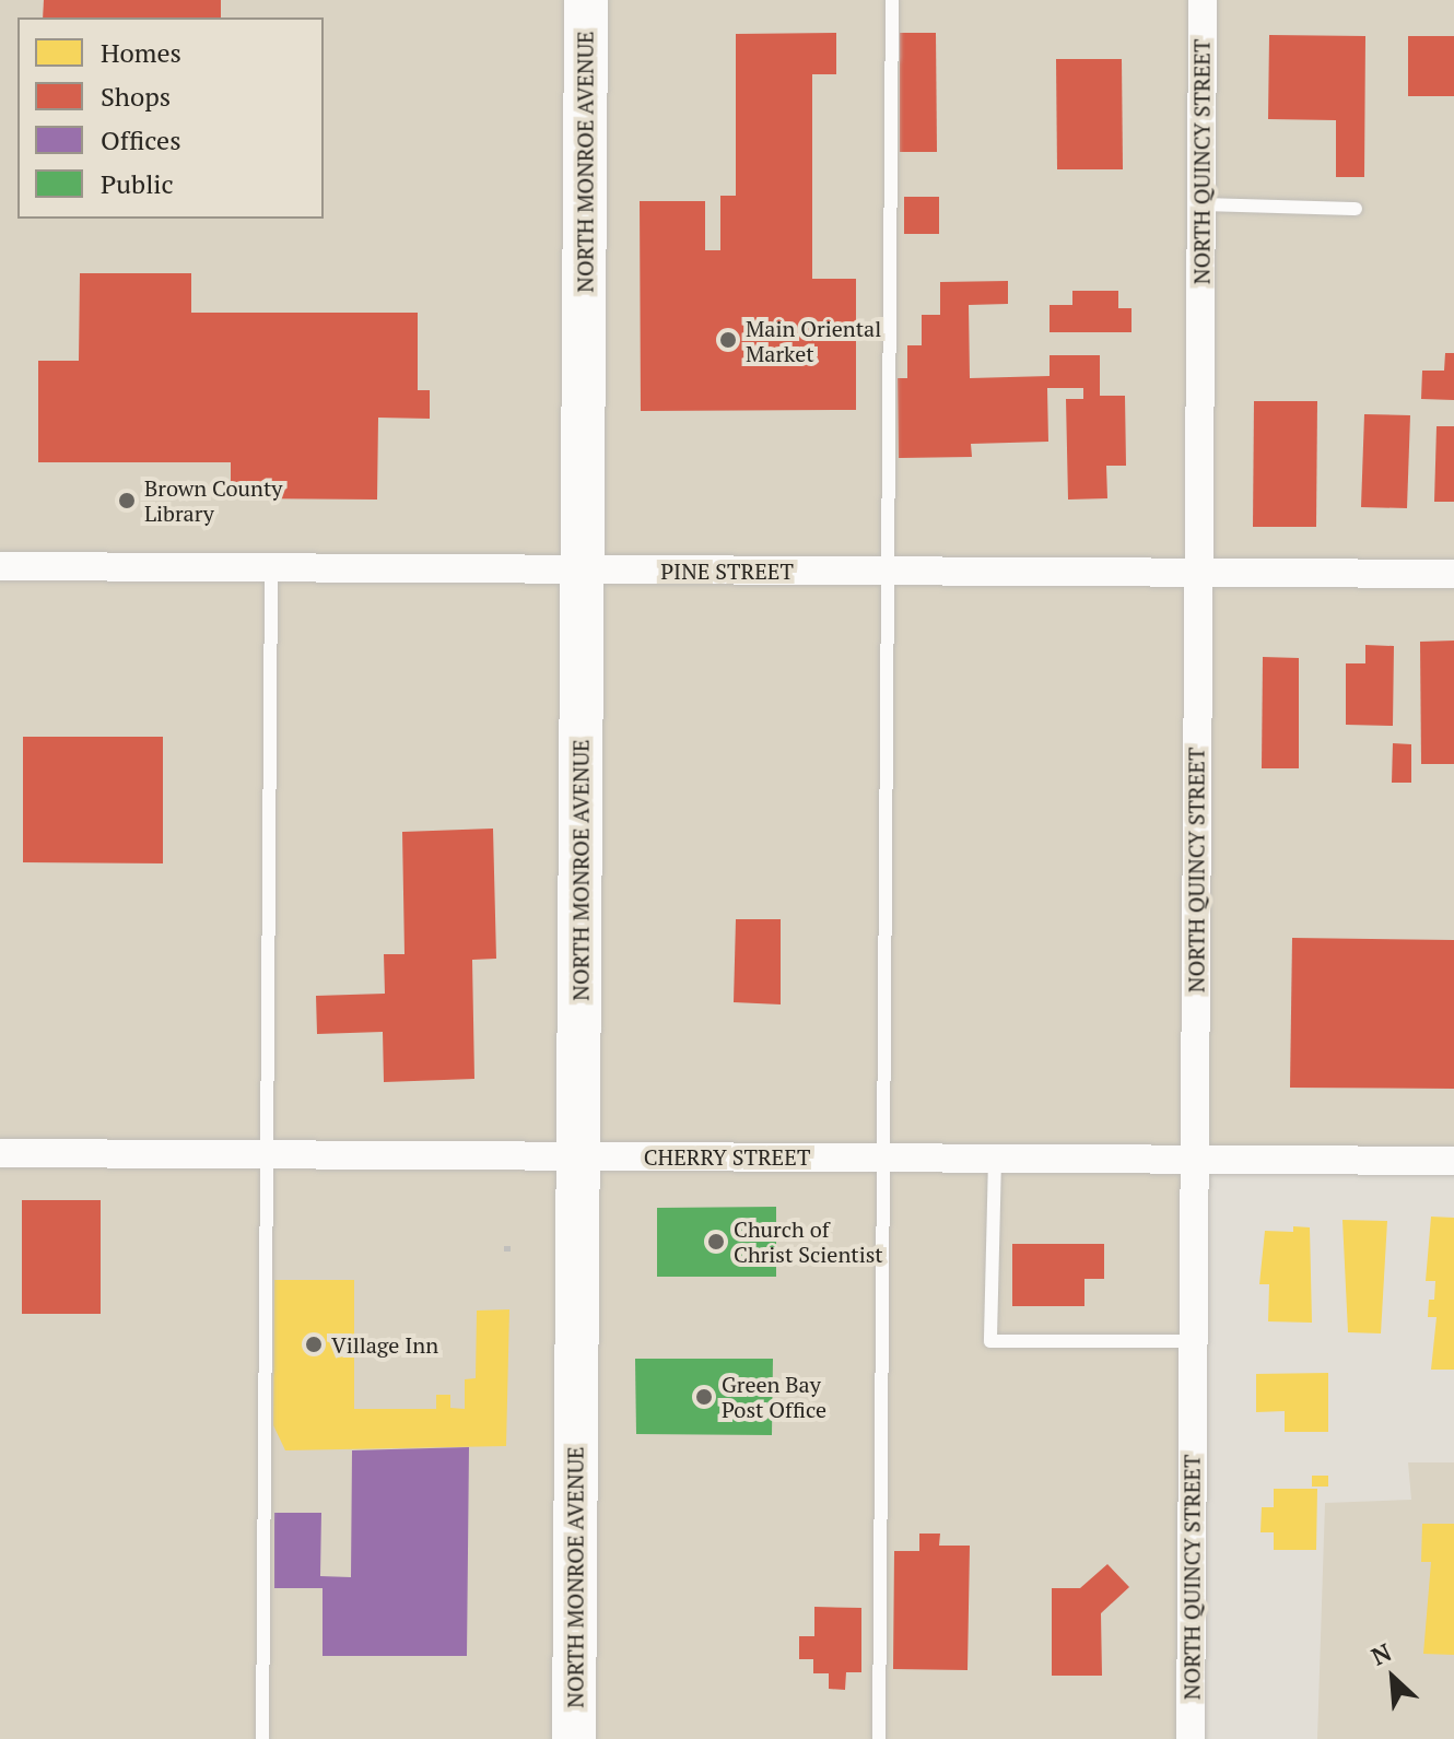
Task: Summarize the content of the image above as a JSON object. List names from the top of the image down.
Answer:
{
  "streets": {
    "main road": ["NORTH MONROE AVENUE"],
    "street": ["NORTH QUINCY STREET", "PINE STREET", "CHERRY STREET"]
  },
  "crossings": [
    ["NORTH MONROE AVENUE", "PINE STREET"],
    ["NORTH MONROE AVENUE", "CHERRY STREET"],
    ["NORTH QUINCY STREET", "PINE STREET"],
    ["NORTH QUINCY STREET", "CHERRY STREET"]
  ],
  "places": [
    "Main Oriental Market",
    "Brown County Library",
    "Church of Christ Scientist",
    "Village Inn",
    "Green Bay Post Office"
  ],
  "legend": [
    "Homes",
    "Shops",
    "Offices",
    "Public"
  ],
  "north": "top left"
}
